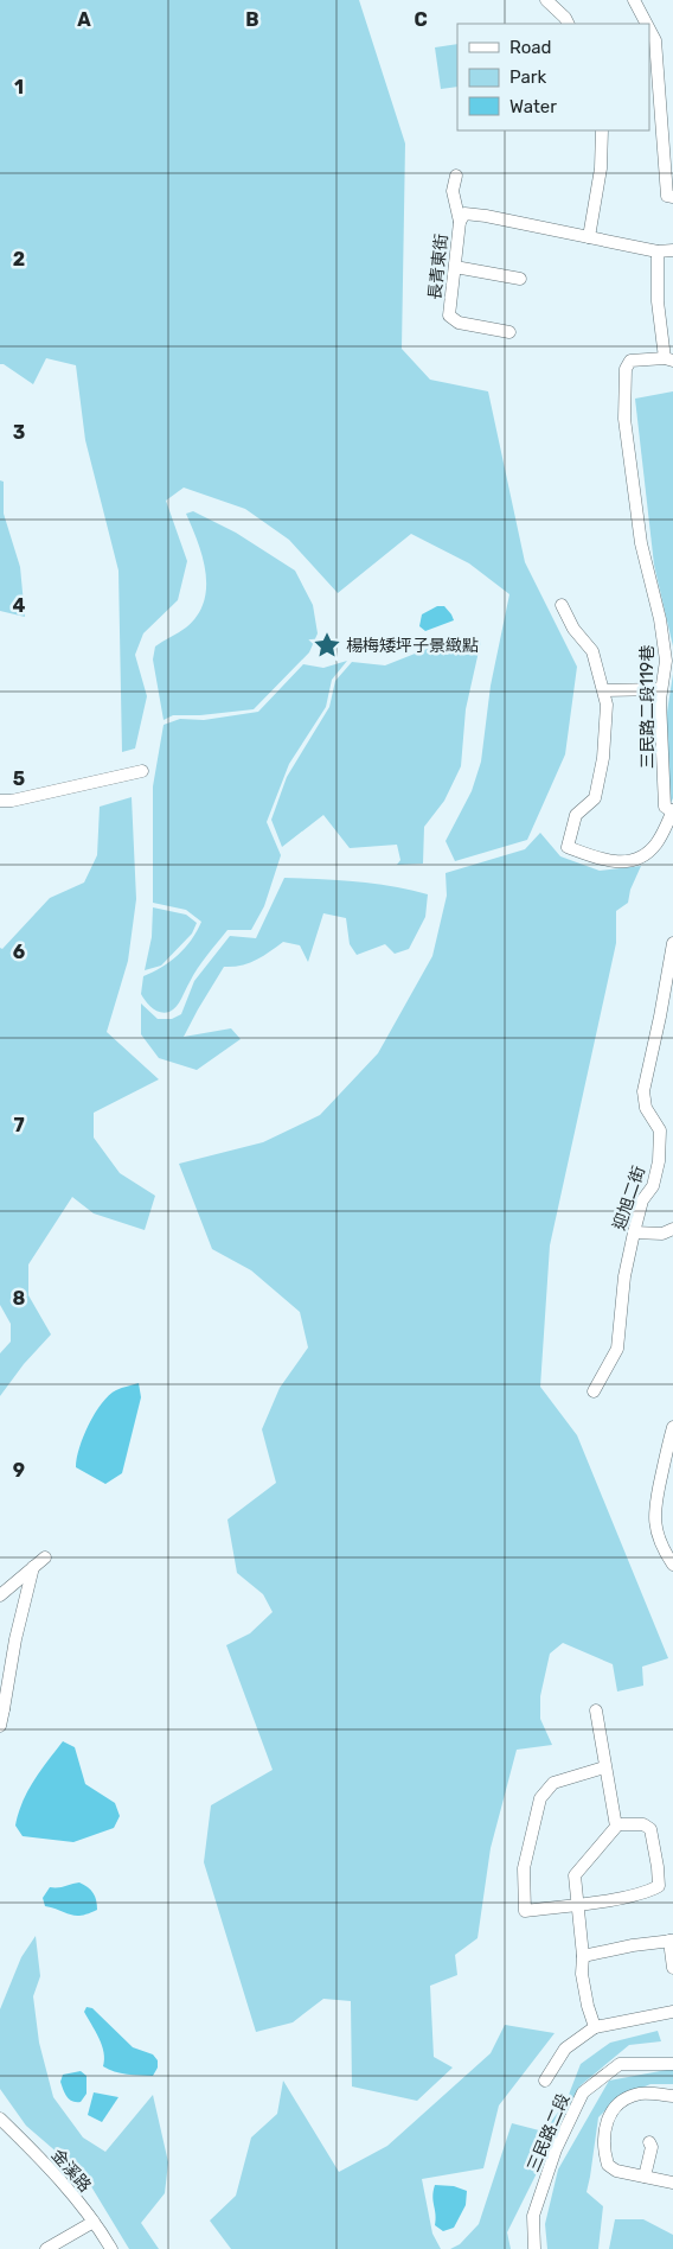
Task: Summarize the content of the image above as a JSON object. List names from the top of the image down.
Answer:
{
  "streets": {
    "street": [
      "長青東街",
      "三民路二段119巷",
      "迎旭二街",
      "三民路二段",
      "金溪路"
    ]
  },
  "places": {
    "place": ["楊梅矮坪子景緻點"]
  },
  "legend": ["Road", "Park", "Water"],
  "grid": {
    "columns": ["A", "B", "C"],
    "rows": [
      "1",
      "2",
      "3",
      "4",
      "5",
      "6",
      "7",
      "8",
      "9"
    ]
  }
}
